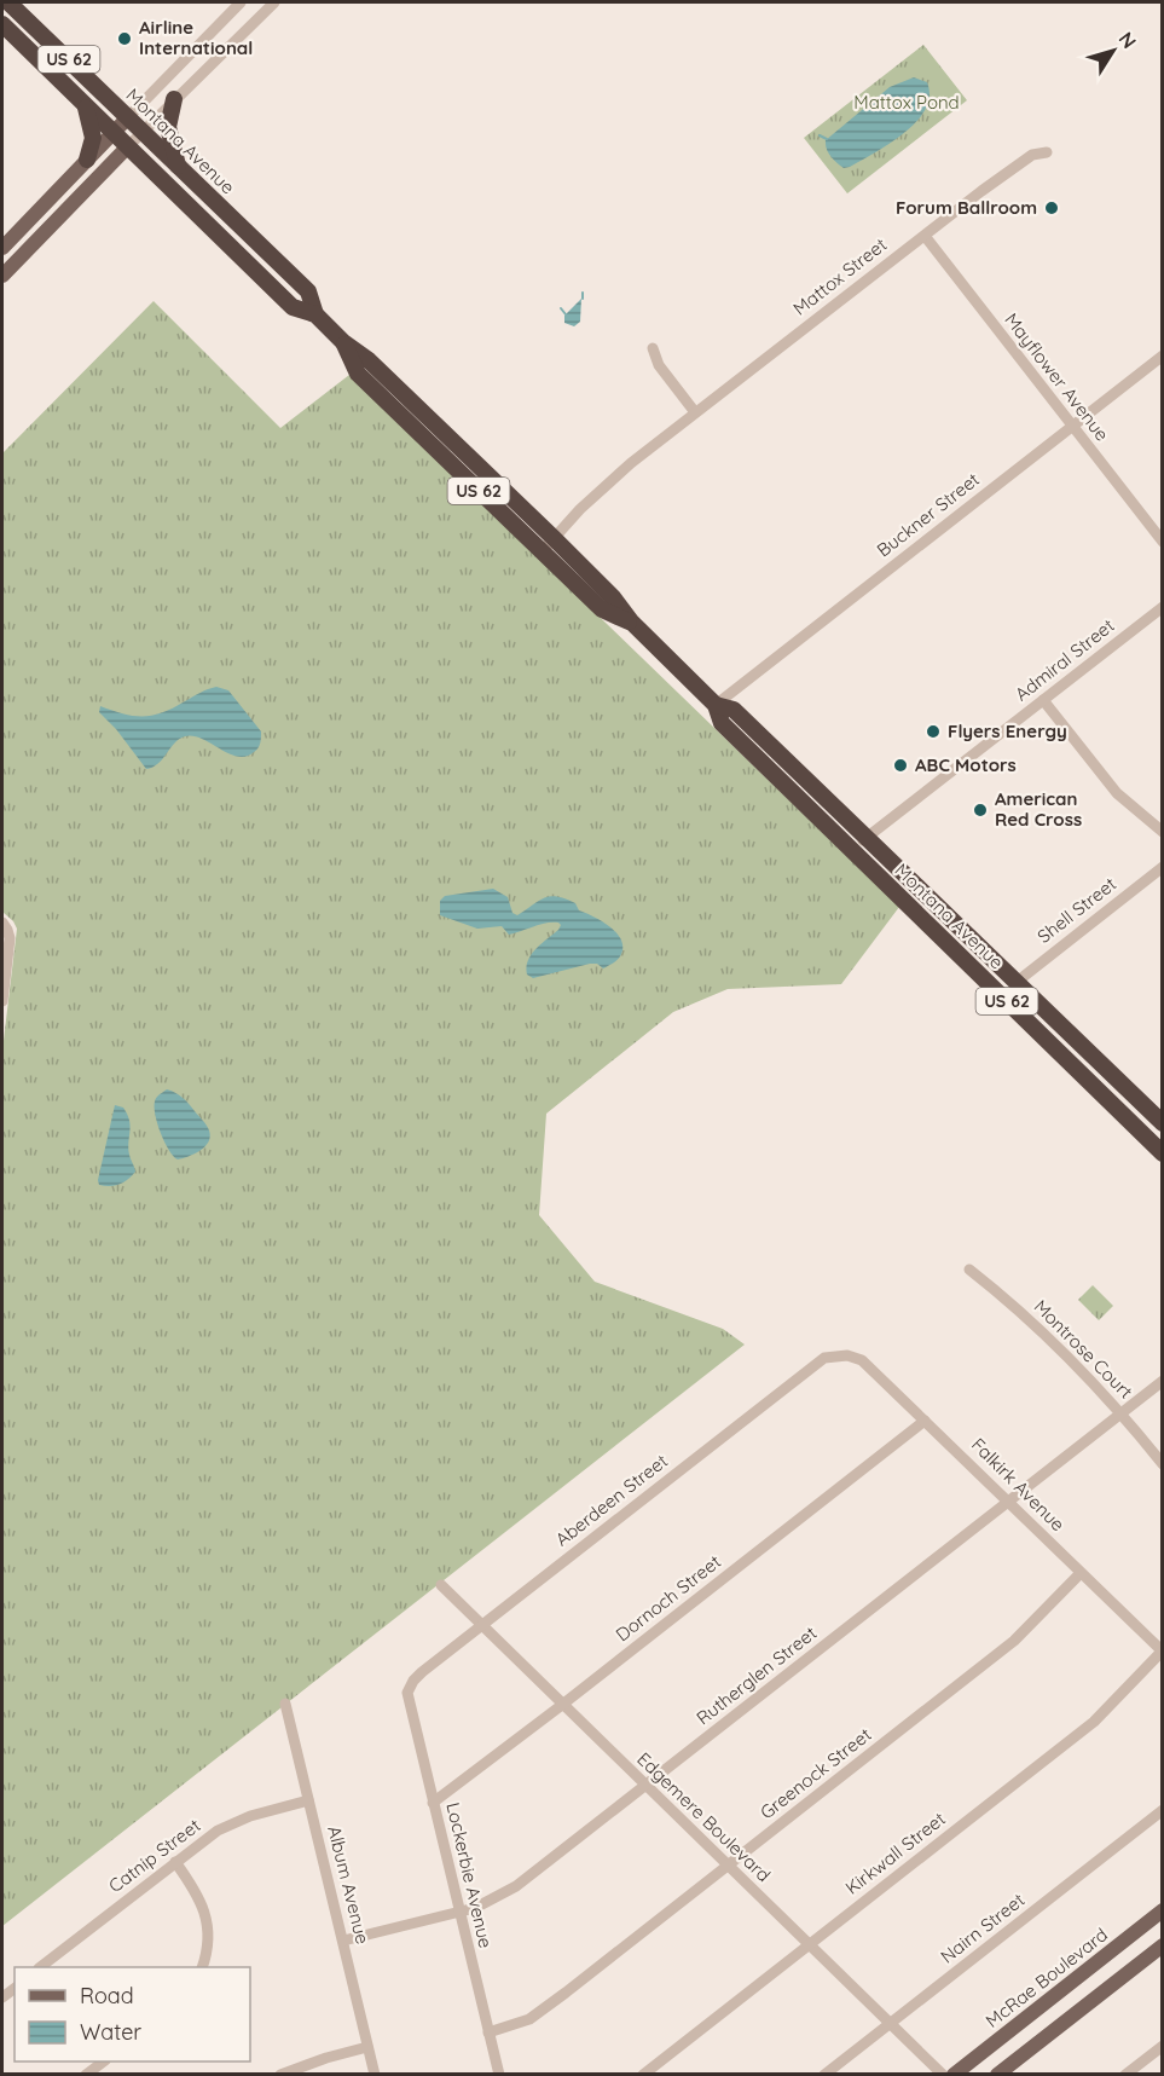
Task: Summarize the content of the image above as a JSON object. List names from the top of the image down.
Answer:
{
  "streets": {
    "highway": ["US 62", "Montana Avenue"],
    "main road": ["McRae Boulevard"],
    "street": [
      "Mattox Street",
      "Mayflower Avenue",
      "Buckner Street",
      "Admiral Street",
      "Shell Street",
      "Montrose Court",
      "Falkirk Avenue",
      "Aberdeen Street",
      "Dornoch Street",
      "Rutherglen Street",
      "Greenock Street",
      "Edgemere Boulevard",
      "Kirkwall Street",
      "Catnip Street",
      "Lockerbie Avenue",
      "Album Avenue",
      "Nairn Street"
    ]
  },
  "crossings": [
    ["Montana Avenue", "Mattox Street"],
    ["Montana Avenue", "Buckner Street"],
    ["Montana Avenue", "Admiral Street"],
    ["Montana Avenue", "Shell Street"],
    ["Mattox Street", "Mayflower Avenue"],
    ["Mayflower Avenue", "Buckner Street"],
    ["Montrose Court", "Rutherglen Street"],
    ["Falkirk Avenue", "Aberdeen Street"],
    ["Falkirk Avenue", "Dornoch Street"],
    ["Falkirk Avenue", "Rutherglen Street"],
    ["Falkirk Avenue", "Greenock Street"],
    ["Falkirk Avenue", "Kirkwall Street"],
    ["Aberdeen Street", "Edgemere Boulevard"],
    ["Aberdeen Street", "Lockerbie Avenue"],
    ["Dornoch Street", "Edgemere Boulevard"],
    ["Dornoch Street", "Lockerbie Avenue"],
    ["Rutherglen Street", "Edgemere Boulevard"],
    ["Rutherglen Street", "Lockerbie Avenue"],
    ["Rutherglen Street", "Album Avenue"],
    ["Greenock Street", "Edgemere Boulevard"],
    ["Greenock Street", "Lockerbie Avenue"],
    ["Edgemere Boulevard", "Kirkwall Street"],
    ["Edgemere Boulevard", "Nairn Street"],
    ["Catnip Street", "Album Avenue"]
  ],
  "parks": ["Mattox Pond"],
  "places": [
    "Airline International",
    "Forum Ballroom",
    "Flyers Energy",
    "ABC Motors",
    "American Red Cross"
  ],
  "legend": ["Road", "Water"],
  "north": "top right"
}
